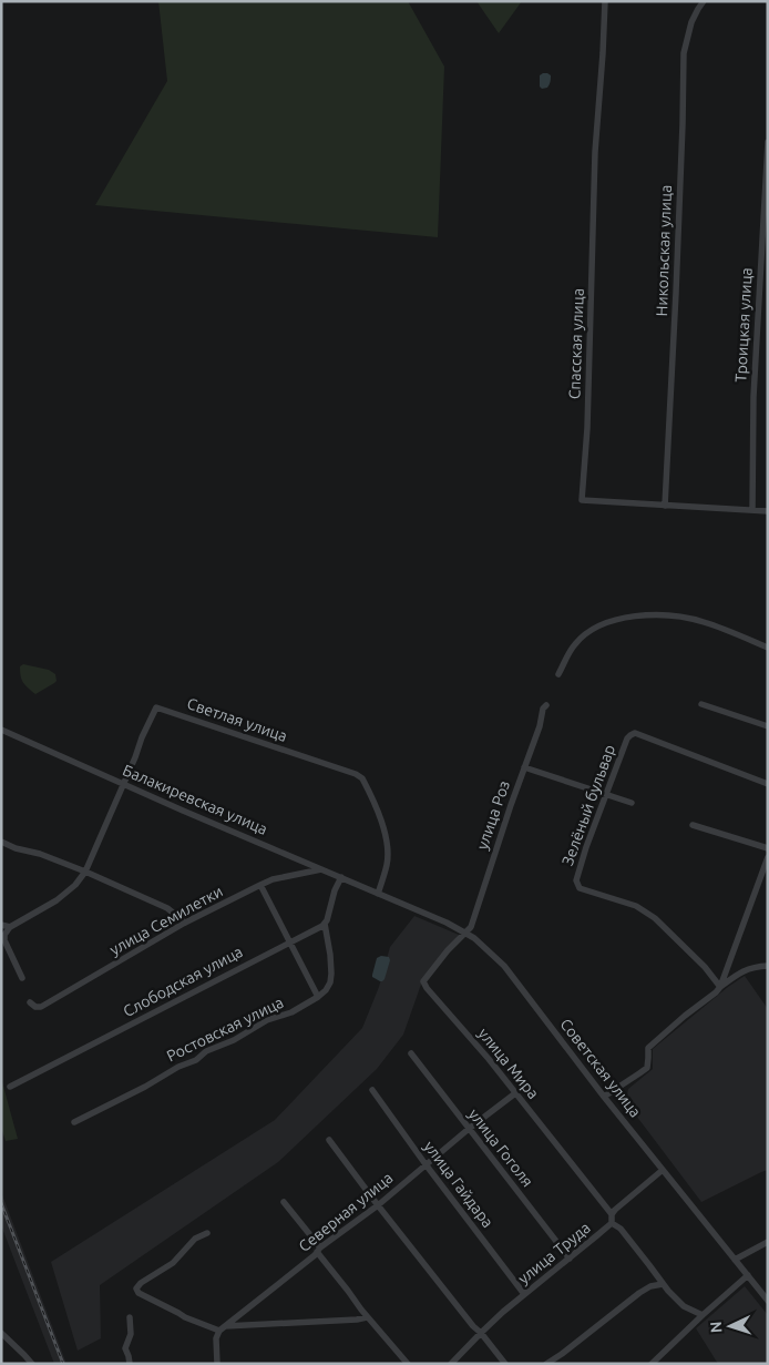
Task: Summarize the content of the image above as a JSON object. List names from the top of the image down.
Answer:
{
  "streets": {
    "street": [
      "Никольская улица",
      "Троицкая улица",
      "Спасская улица",
      "Светлая улица",
      "Балакиревская улица",
      "Зелёный бульвар",
      "улица Роз",
      "улица Семилетки",
      "Слободская улица",
      "Ростовская улица",
      "улица Мира",
      "Советская улица",
      "улица Гоголя",
      "улица Гайдара",
      "Северная улица",
      "улица Труда"
    ]
  },
  "crossings": [
    ["Никольская улица", "Спасская улица"],
    ["Троицкая улица", "Спасская улица"],
    ["Светлая улица", "Балакиревская улица"],
    ["Светлая улица", "Советская улица"],
    ["Балакиревская улица", "улица Семилетки"],
    ["Балакиревская улица", "Советская улица"],
    ["улица Роз", "улица Мира"],
    ["улица Роз", "Советская улица"],
    ["улица Мира", "Советская улица"],
    ["улица Мира", "Северная улица"],
    ["улица Мира", "улица Труда"],
    ["улица Гоголя", "Северная улица"],
    ["улица Гоголя", "улица Труда"],
    ["улица Гайдара", "Северная улица"],
    ["улица Гайдара", "улица Труда"]
  ],
  "north": "left"
}
